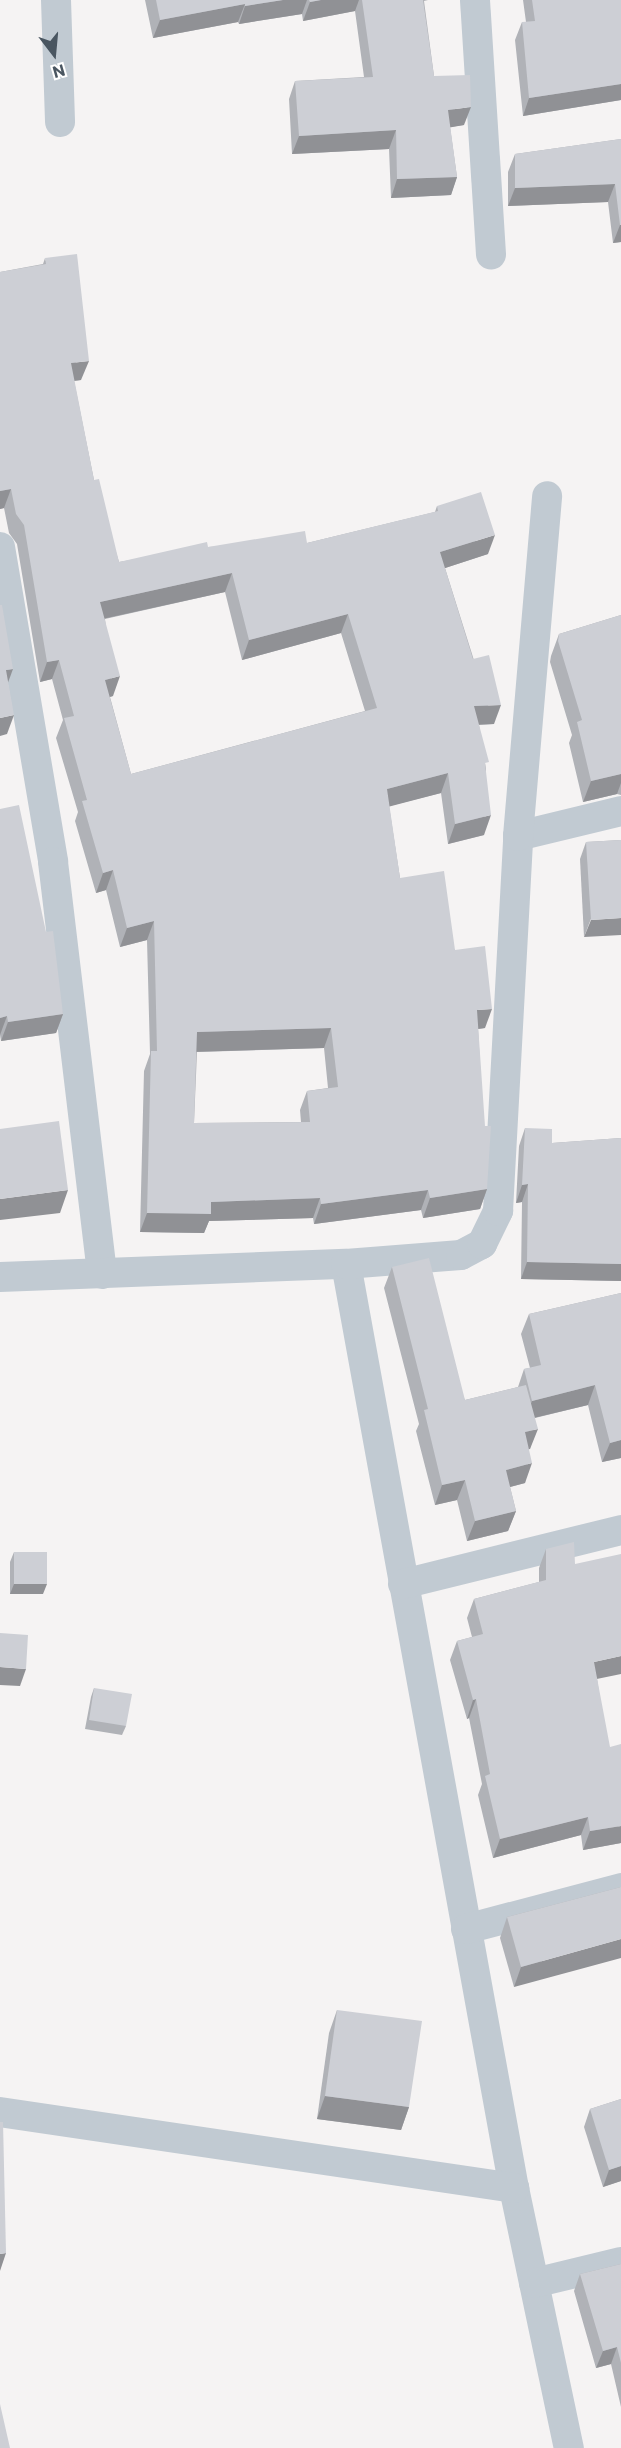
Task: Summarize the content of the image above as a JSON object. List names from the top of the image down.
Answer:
{
  "north": "bottom"
}
